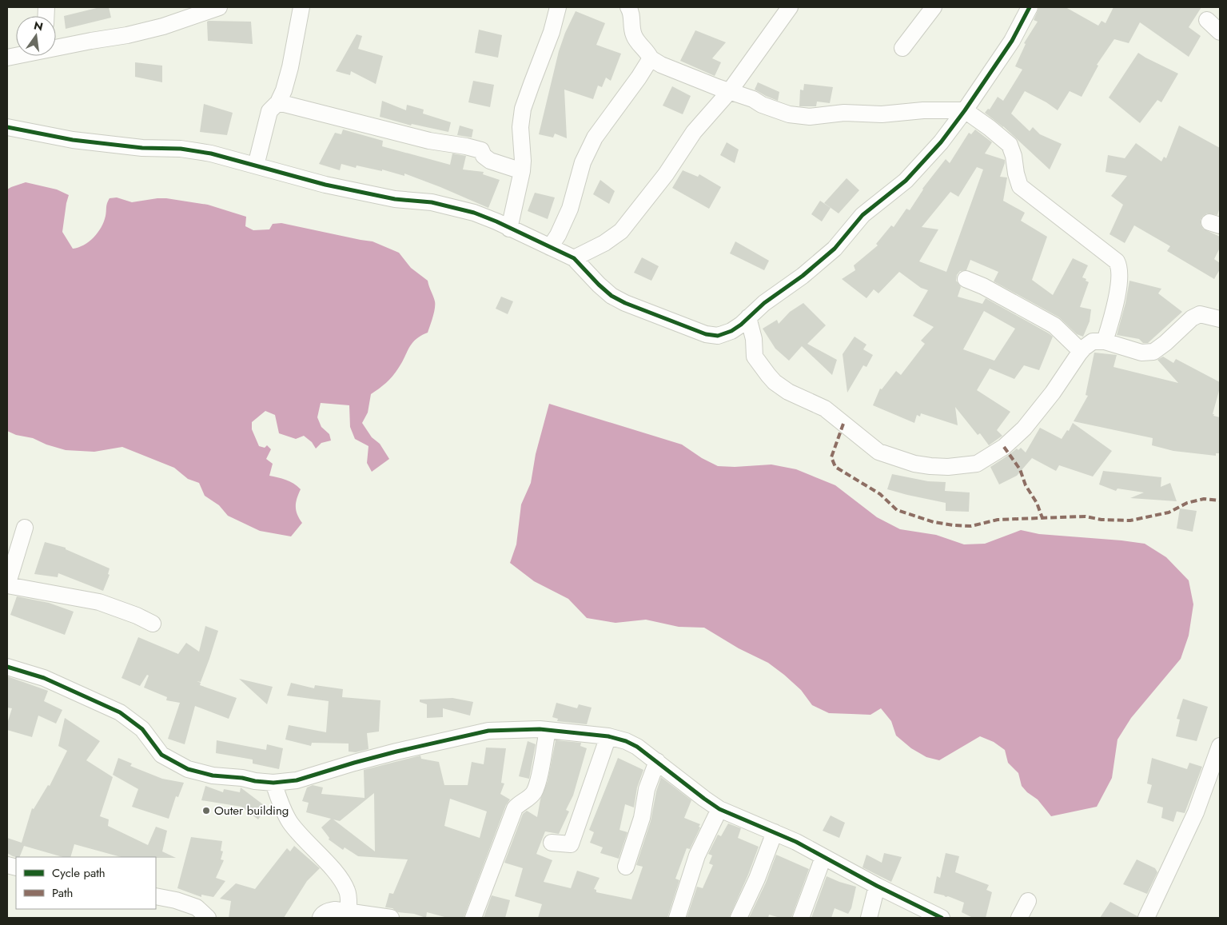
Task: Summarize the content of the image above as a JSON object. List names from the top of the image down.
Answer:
{
  "places": ["Outer building"],
  "legend": ["Cycle path", "Path"],
  "north": "top"
}
